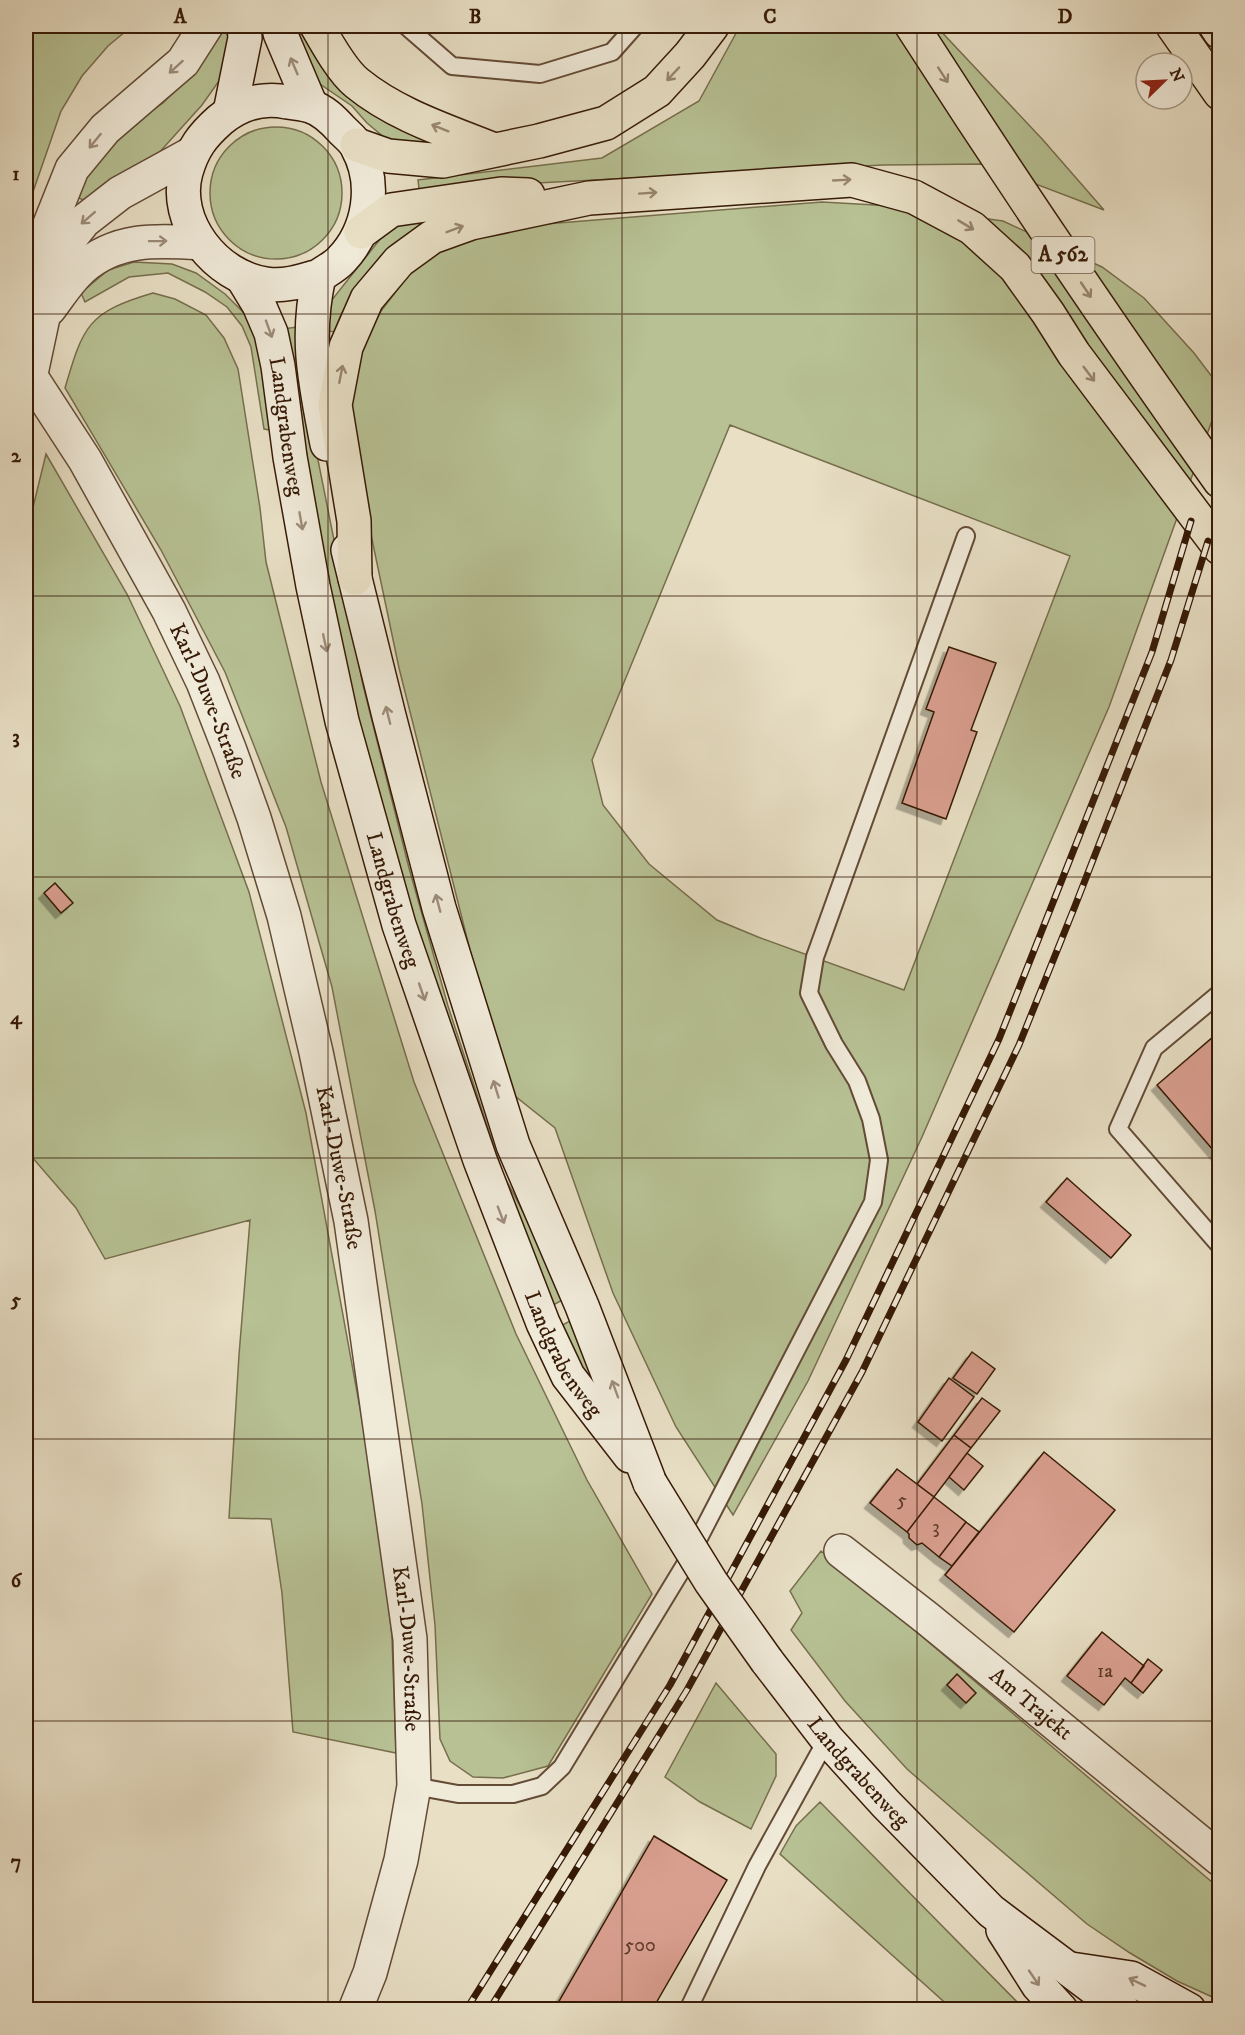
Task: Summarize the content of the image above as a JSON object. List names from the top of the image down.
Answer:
{
  "streets": {
    "highway": ["A 562"],
    "main road": ["Landgrabenweg", "Karl-Duwe-Straße", "Am Trajekt"]
  },
  "house_numbers": [
    "5",
    "3",
    "1a",
    "500"
  ],
  "north": "top right",
  "grid": {
    "columns": [
      "A",
      "B",
      "C",
      "D"
    ],
    "rows": [
      "1",
      "2",
      "3",
      "4",
      "5",
      "6",
      "7"
    ]
  }
}
